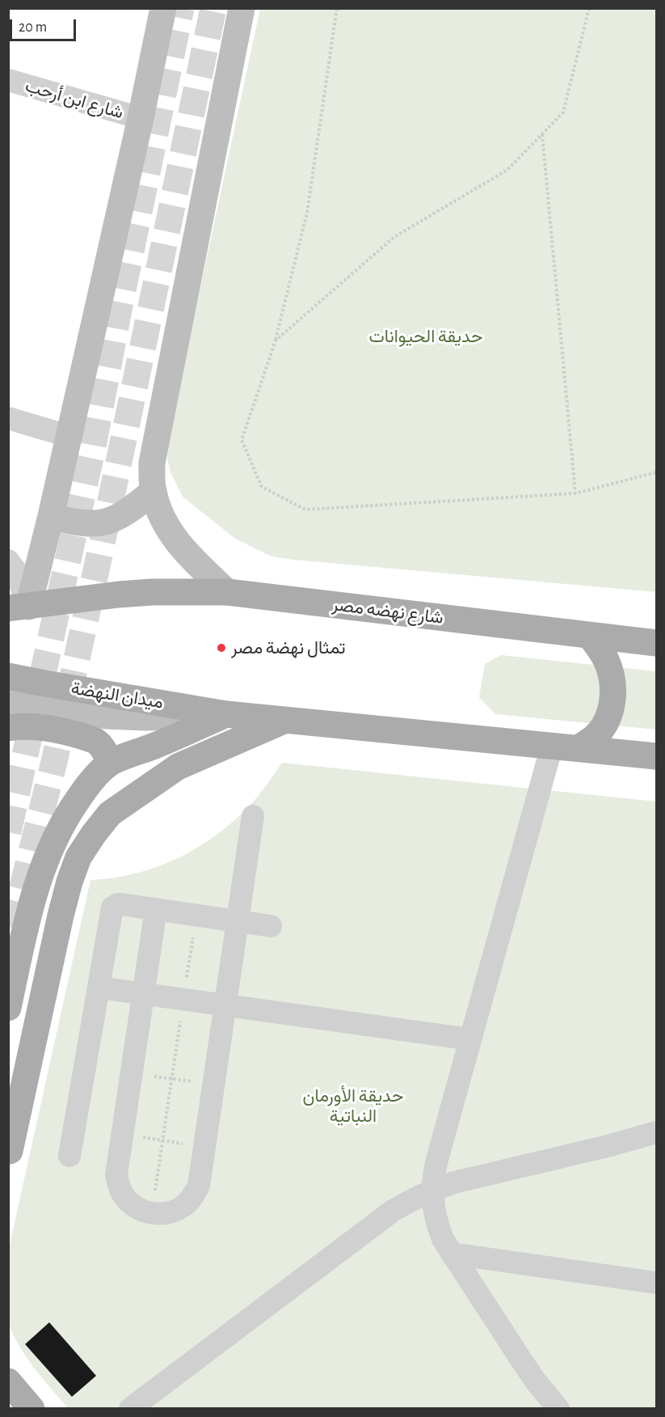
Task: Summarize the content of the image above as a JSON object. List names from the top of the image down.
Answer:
{
  "streets": {
    "main road": ["شارع نهضه مصر", "ميدان النهضة"],
    "street": ["شارع ابن أرحب"]
  },
  "parks": ["حديقة الحيوانات", "حديقة الأورمان النباتية"],
  "places": ["تمثال نهضة مصر"],
  "scale_bar": "20 m"
}
